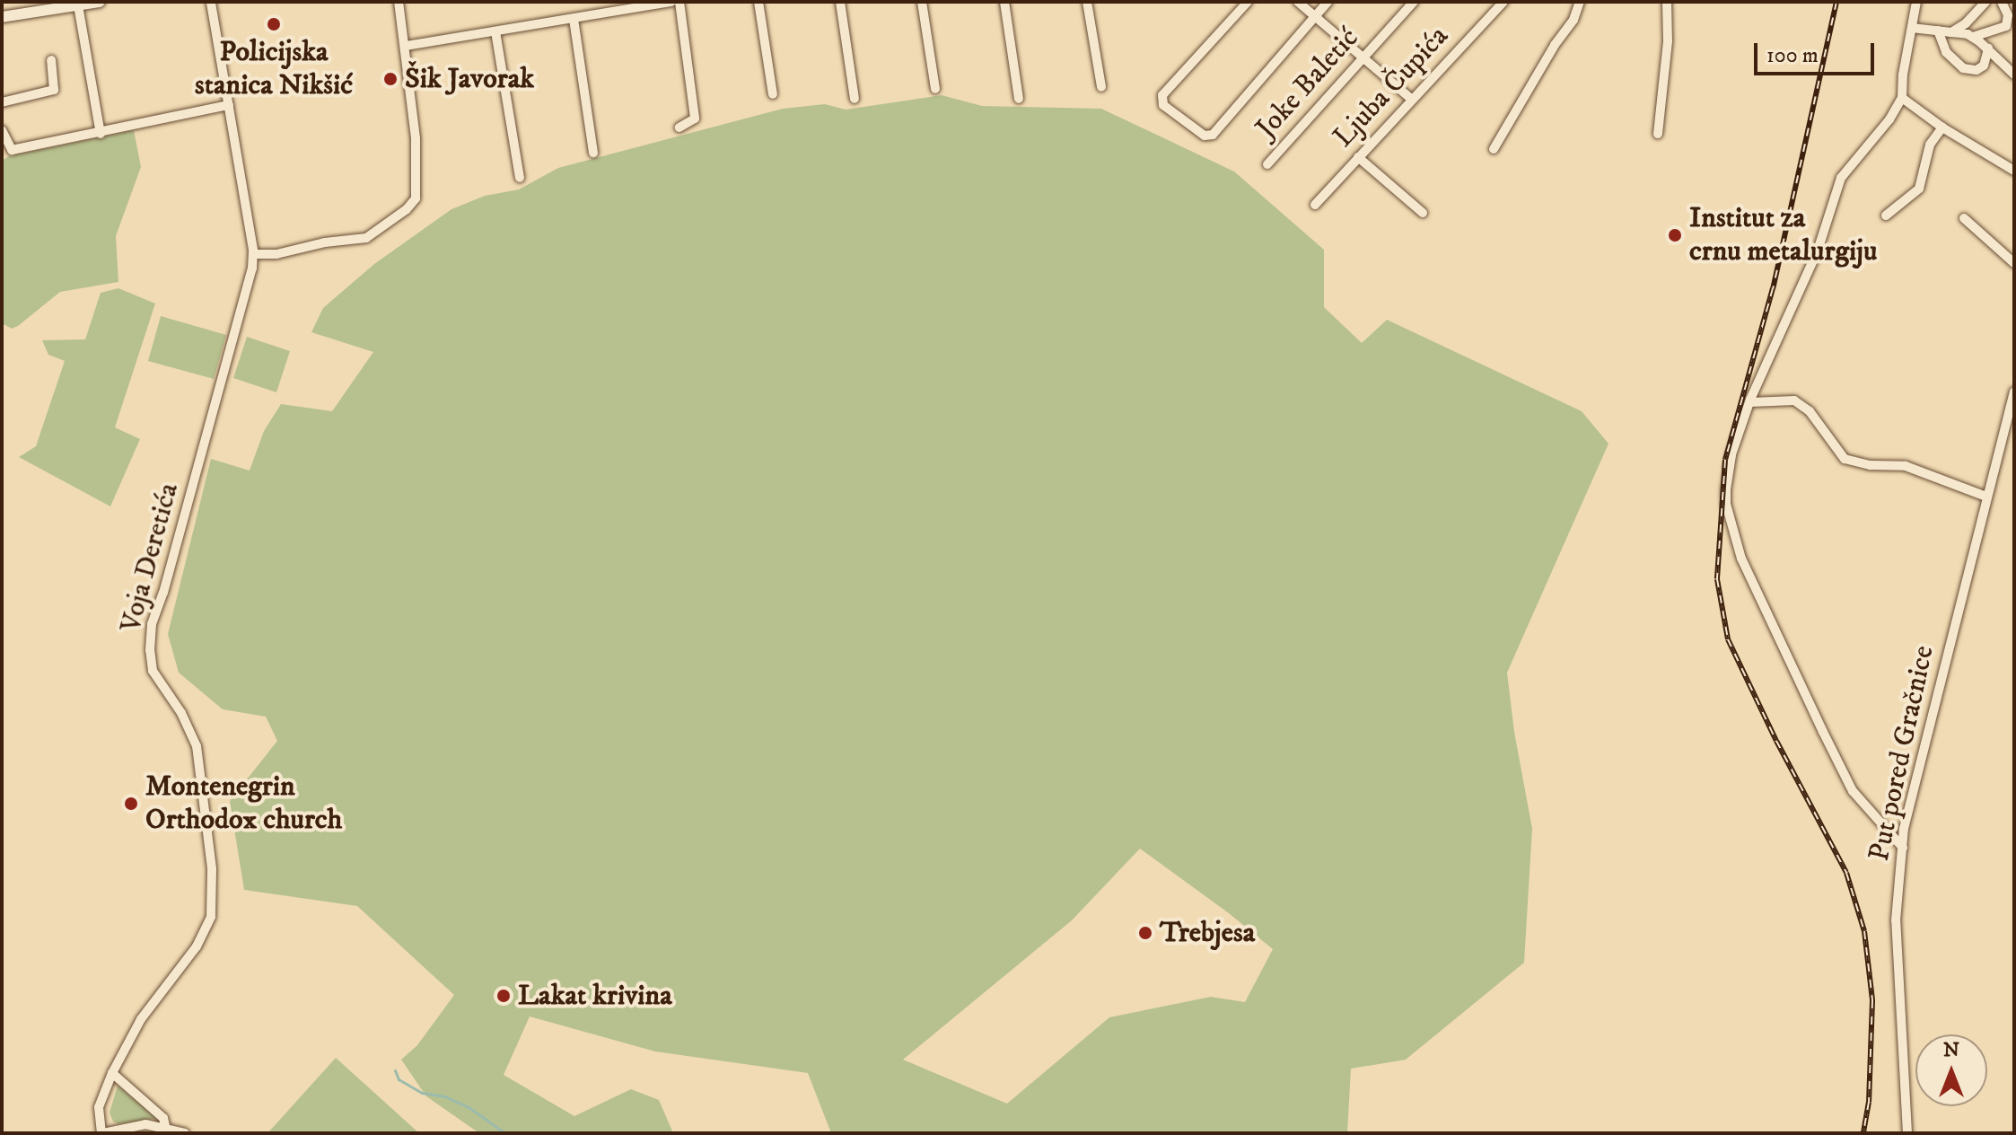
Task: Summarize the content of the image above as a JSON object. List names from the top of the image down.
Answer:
{
  "streets": {
    "street": [
      "Joke Baletić",
      "Ljuba Čupića",
      "Voja Deretića",
      "Put pored Gračnice"
    ]
  },
  "places": [
    "Policijska stanica Nikšić",
    "Šik Javorak",
    "Institut za crnu metalurgiju",
    "Montenegrin Orthodox church",
    "Trebjesa",
    "Lakat krivina"
  ],
  "scale_bar": "100 m",
  "north": "top"
}
